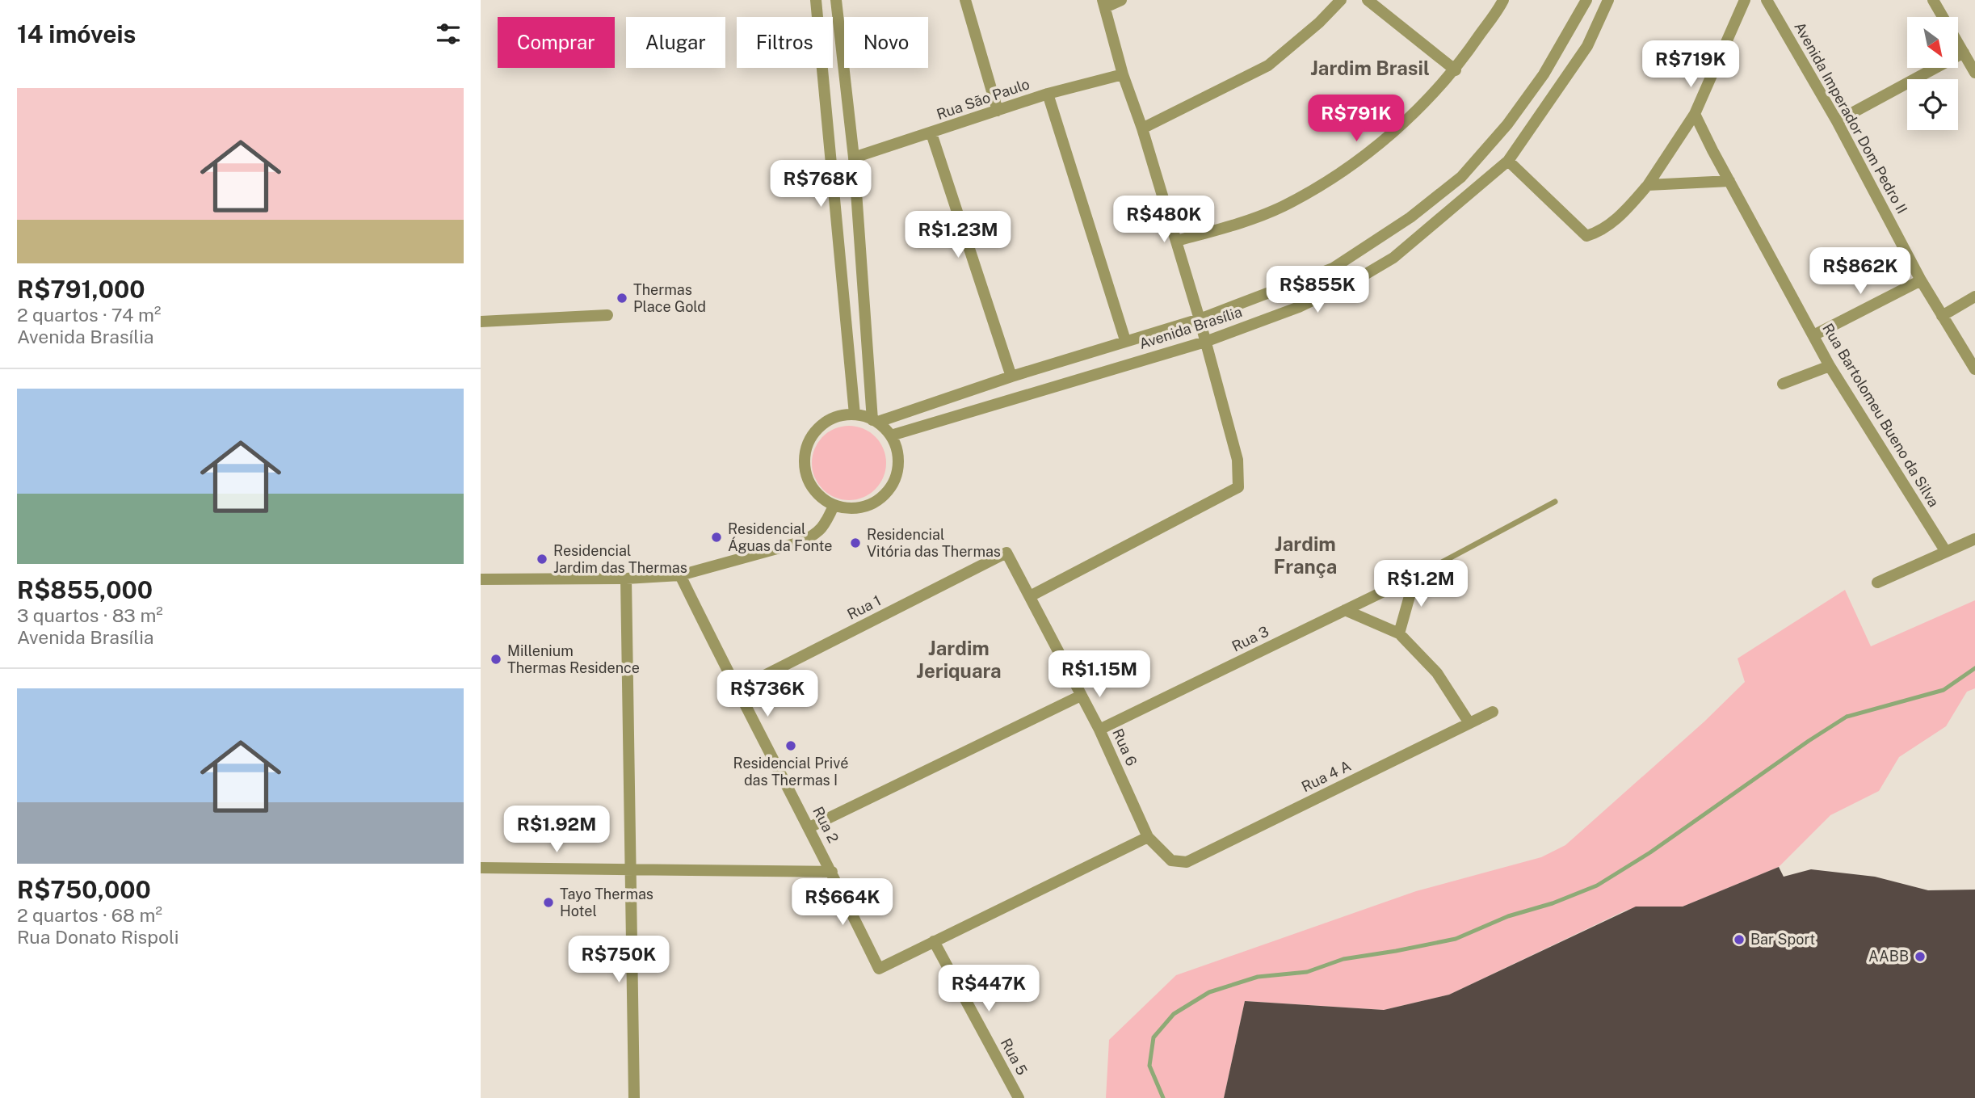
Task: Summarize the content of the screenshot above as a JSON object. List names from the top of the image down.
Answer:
{
  "streets": {
    "street": [
      "Rua São Paulo",
      "Avenida Imperador Dom Pedro II",
      "Avenida Brasília",
      "Rua Bartolomeu Bueno da Silva",
      "Rua 1",
      "Rua 3",
      "Rua 6",
      "Rua 4 A",
      "Rua 2",
      "Rua 5"
    ]
  },
  "crossings": [
    ["Rua 1", "Rua 6"],
    ["Rua 1", "Rua 2"],
    ["Rua 3", "Rua 6"],
    ["Rua 6", "Rua 4 A"],
    ["Rua 2", "Rua 5"]
  ],
  "districts": ["Jardim Brasil", "Jardim França", "Jardim Jeriquara"],
  "places": [
    "Thermas Place Gold",
    "Residencial Águas da Fonte",
    "Residencial Vitória das Thermas",
    "Residencial Jardim das Thermas",
    "Millenium Thermas Residence",
    "Residencial Privé das Thermas I",
    "Tayo Thermas Hotel",
    "Bar Sport",
    "AABB"
  ],
  "north": "bottom right",
  "page": {
    "heading": "14 imóveis",
    "chip": [
      "Comprar",
      "Alugar",
      "Filtros",
      "Novo"
    ],
    "price": [
      "R$719K",
      "R$791K",
      "R$768K",
      "R$480K",
      "R$1.23M",
      "R$862K",
      "R$855K",
      "R$1.2M",
      "R$1.15M",
      "R$736K",
      "R$1.92M",
      "R$664K",
      "R$750K",
      "R$447K"
    ],
    "list": [
      {
        "name": "R$791,000",
        "note": "2 quartos · 74 m² · Avenida Brasília"
      },
      {
        "name": "R$855,000",
        "note": "3 quartos · 83 m² · Avenida Brasília"
      },
      {
        "name": "R$750,000",
        "note": "2 quartos · 68 m² · Rua Donato Rispoli"
      }
    ]
  }
}
